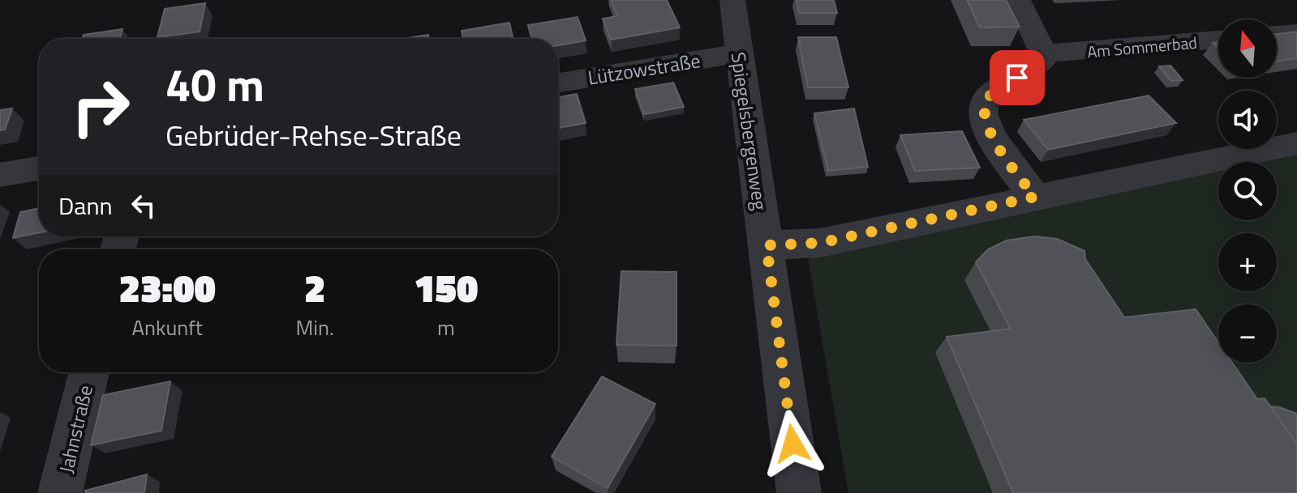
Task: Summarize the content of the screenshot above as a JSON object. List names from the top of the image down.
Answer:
{
  "streets": {
    "street": [
      "Am Sommerbad",
      "Lützowstraße",
      "Spiegelsbergenweg",
      "Jahnstraße"
    ]
  },
  "crossings": [
    ["Lützowstraße", "Spiegelsbergenweg"]
  ],
  "north": "top",
  "page": {
    "map_buttons": ["+", "−"],
    "turn": ["40 m", "Gebrüder-Rehse-Straße"],
    "then": "Dann",
    "eta": [
      "23:00",
      "Ankunft",
      "2",
      "Min.",
      "150",
      "m"
    ]
  }
}
